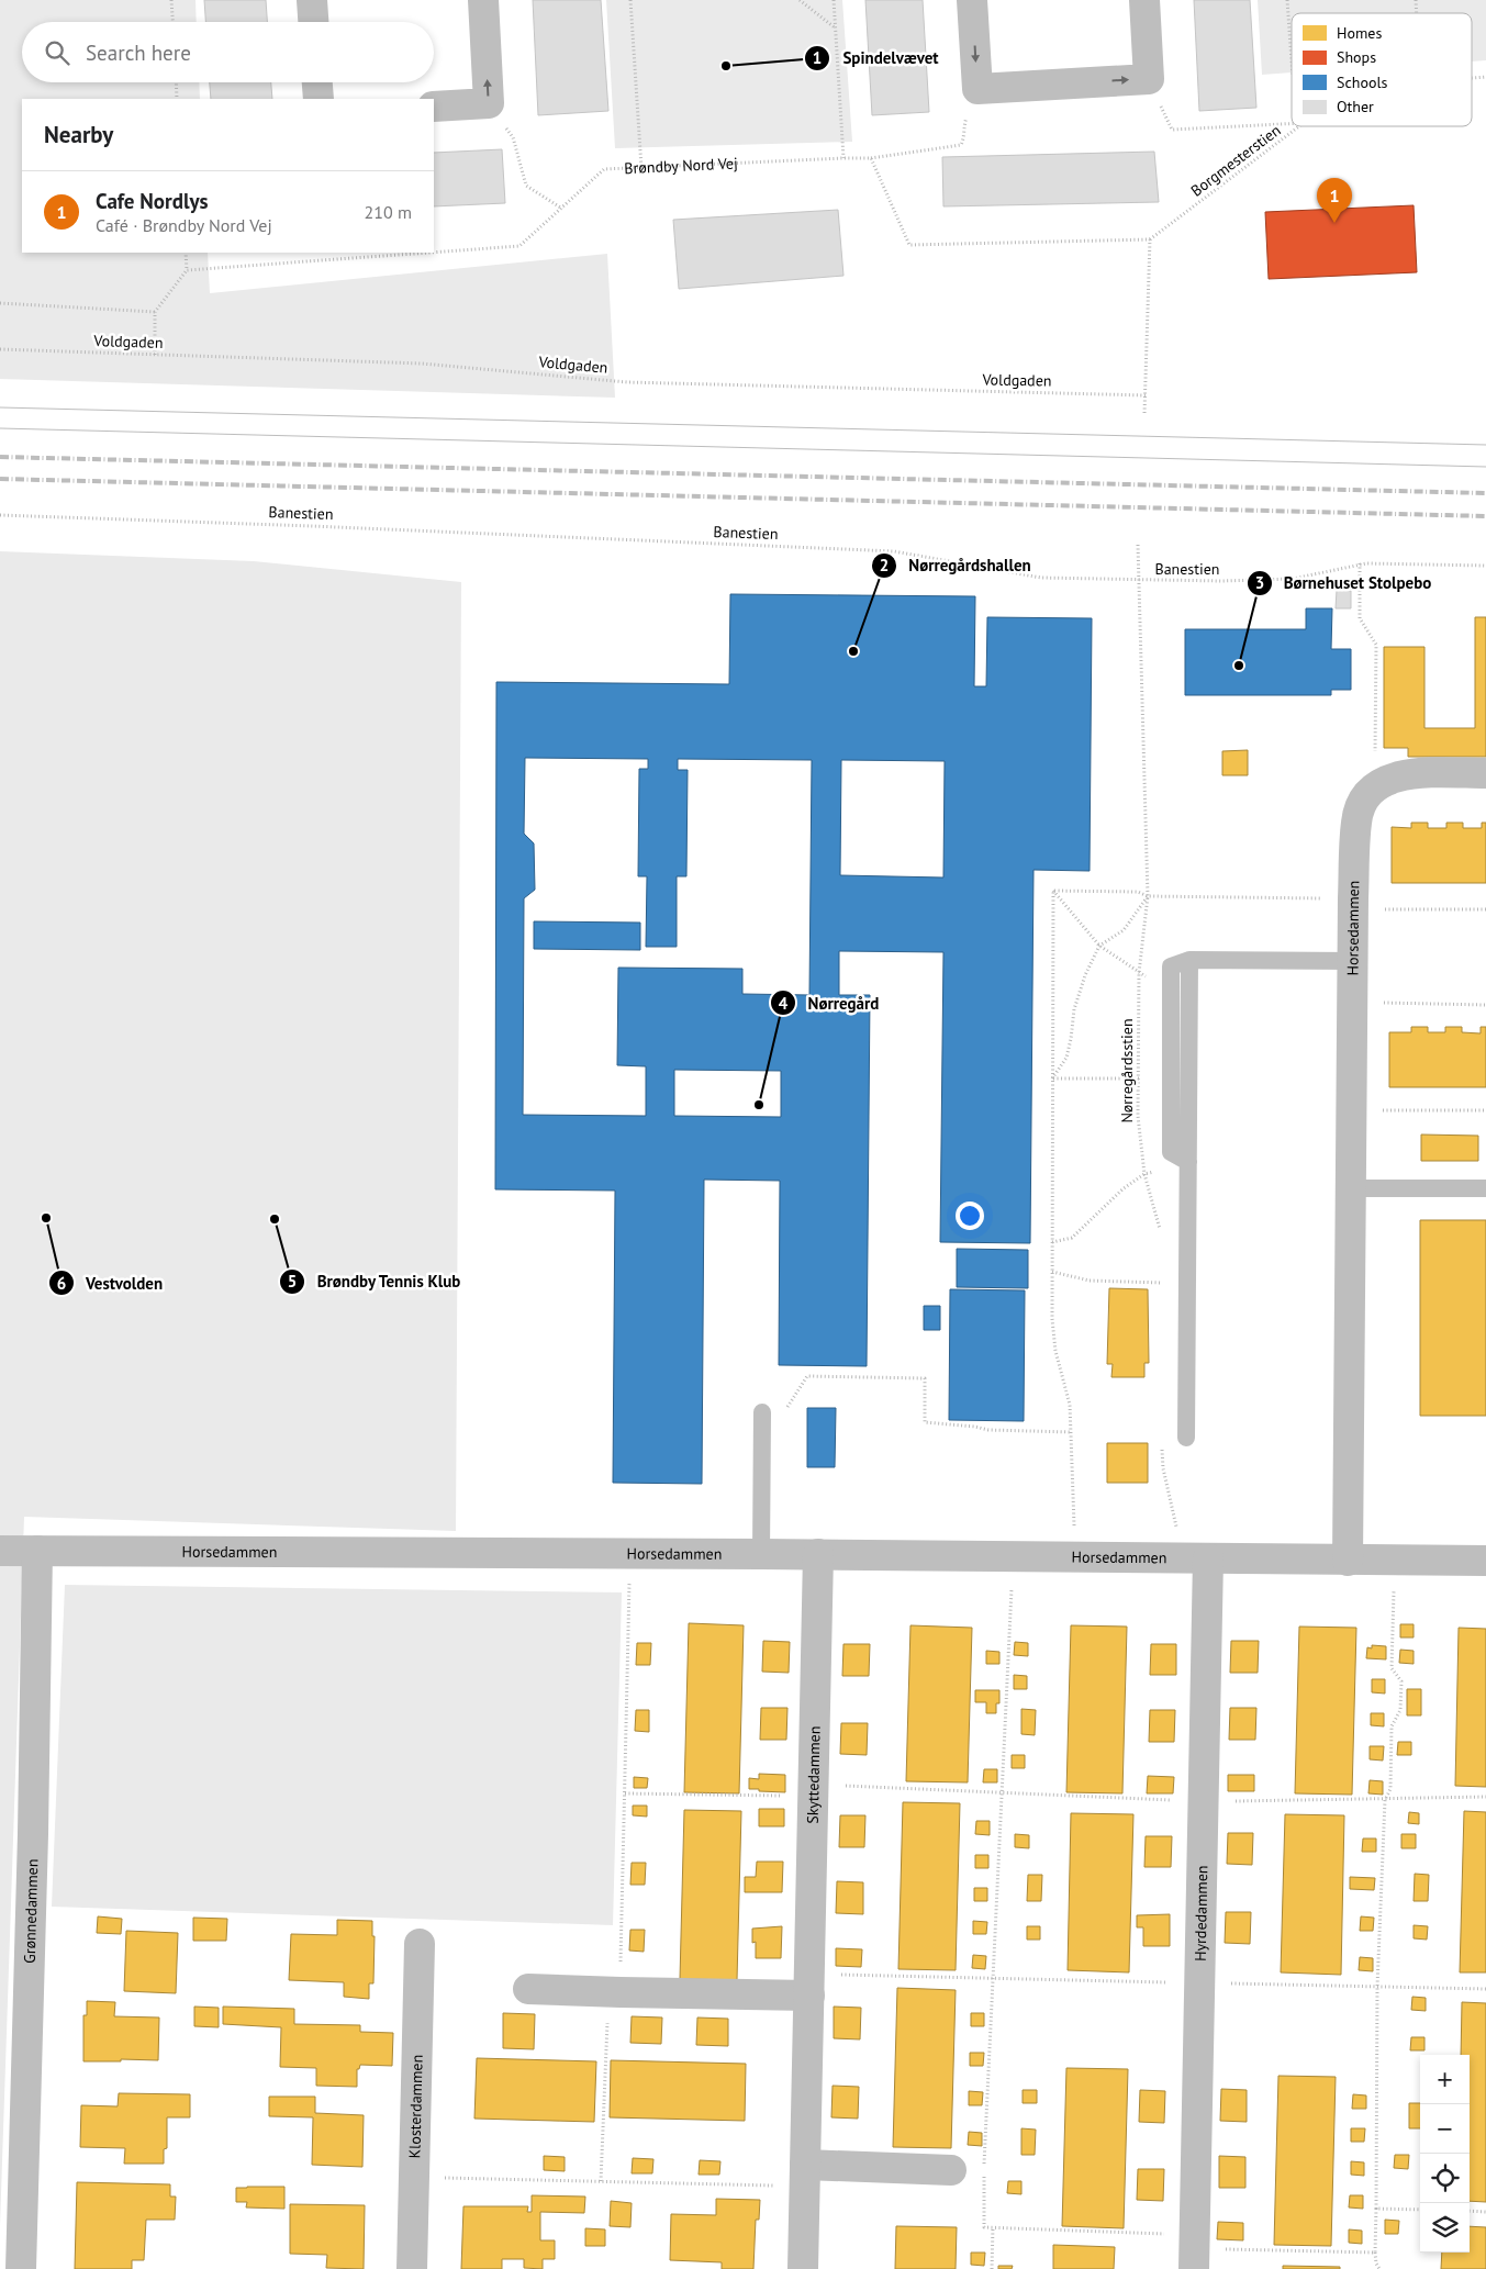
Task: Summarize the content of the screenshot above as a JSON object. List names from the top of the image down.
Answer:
{
  "streets": {
    "street": [
      "Horsedammen",
      "Skyttedammen",
      "Grønnedammen",
      "Hyrdedammen",
      "Klosterdammen"
    ],
    "path": [
      "Borgmesterstien",
      "Brøndby Nord Vej",
      "Voldgaden",
      "Banestien",
      "Nørregårdsstien"
    ]
  },
  "crossings": [
    ["Banestien", "Nørregårdsstien"],
    ["Horsedammen", "Skyttedammen"],
    ["Horsedammen", "Grønnedammen"],
    ["Horsedammen", "Hyrdedammen"]
  ],
  "places": [
    "Spindelvævet",
    "Nørregårdshallen",
    "Børnehuset Stolpebo",
    "Nørregård",
    "Vestvolden",
    "Brøndby Tennis Klub"
  ],
  "legend": [
    "Homes",
    "Shops",
    "Schools",
    "Other"
  ],
  "page": {
    "search": "Search here",
    "heading": "Nearby",
    "list": [
      {
        "mark": "1",
        "name": "Cafe Nordlys",
        "note": "Café · Brøndby Nord Vej",
        "value": "210 m"
      }
    ],
    "pins": "1",
    "map_buttons": ["+", "−"]
  }
}
